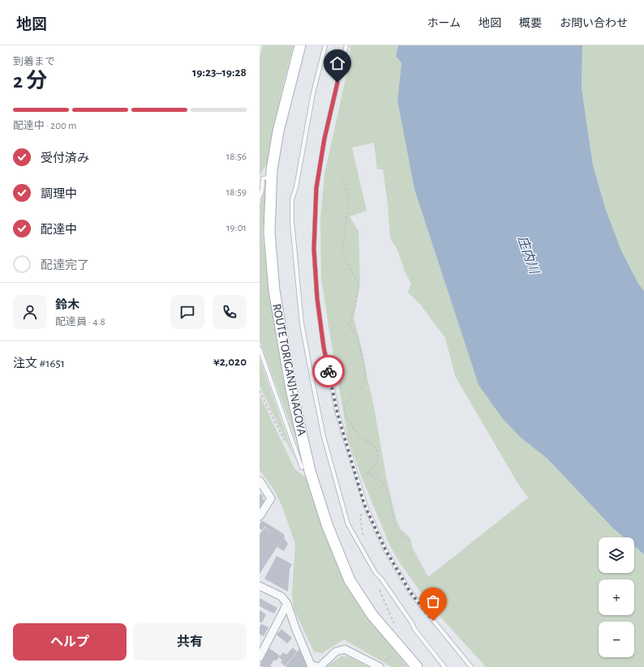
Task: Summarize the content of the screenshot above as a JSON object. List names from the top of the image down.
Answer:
{
  "streets": {
    "main road": ["ROUTE TORIGANJI-NAGOYA"]
  },
  "water": ["庄内川"],
  "page": {
    "header": "地図",
    "nav": [
      "ホーム",
      "地図",
      "概要",
      "お問い合わせ"
    ],
    "heading": ["2 分", "到着まで", "19:23–19:28"],
    "panel": [
      "鈴木",
      "配達員 · 4.8",
      "注文 #1651",
      "¥2,020"
    ],
    "bar": "配達中 · 200 m",
    "list": [
      ["受付済み", "18:56"],
      ["調理中", "18:59"],
      ["配達中", "19:01"],
      "配達完了"
    ],
    "map_buttons": ["+", "−"],
    "buttons": ["ヘルプ", "共有"]
  }
}
